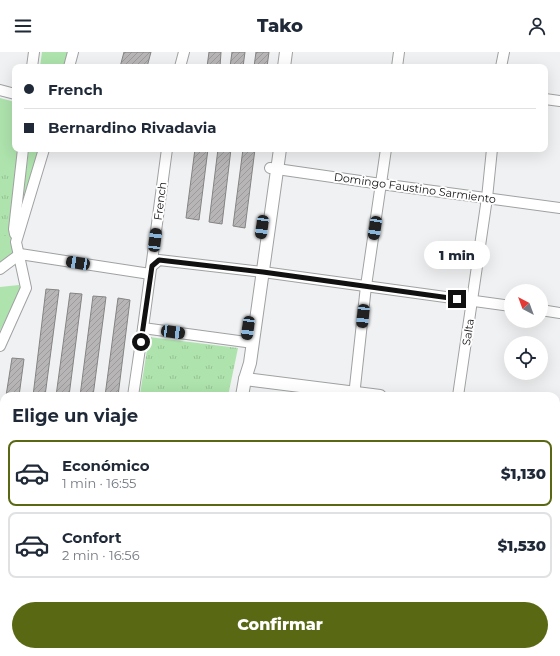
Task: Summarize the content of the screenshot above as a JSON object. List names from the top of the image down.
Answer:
{
  "streets": {
    "street": ["Domingo Faustino Sarmiento", "French", "Salta"]
  },
  "crossings": [
    ["Domingo Faustino Sarmiento", "Salta"]
  ],
  "north": "top left",
  "page": {
    "header": "Tako",
    "banner": ["French", "Bernardino Rivadavia"],
    "bubble": "1 min",
    "heading": "Elige un viaje",
    "list": [
      {
        "name": "Económico",
        "note": "1 min · 16:55",
        "value": "$1,130"
      },
      {
        "name": "Confort",
        "note": "2 min · 16:56",
        "value": "$1,530"
      }
    ],
    "buttons": "Confirmar"
  }
}
